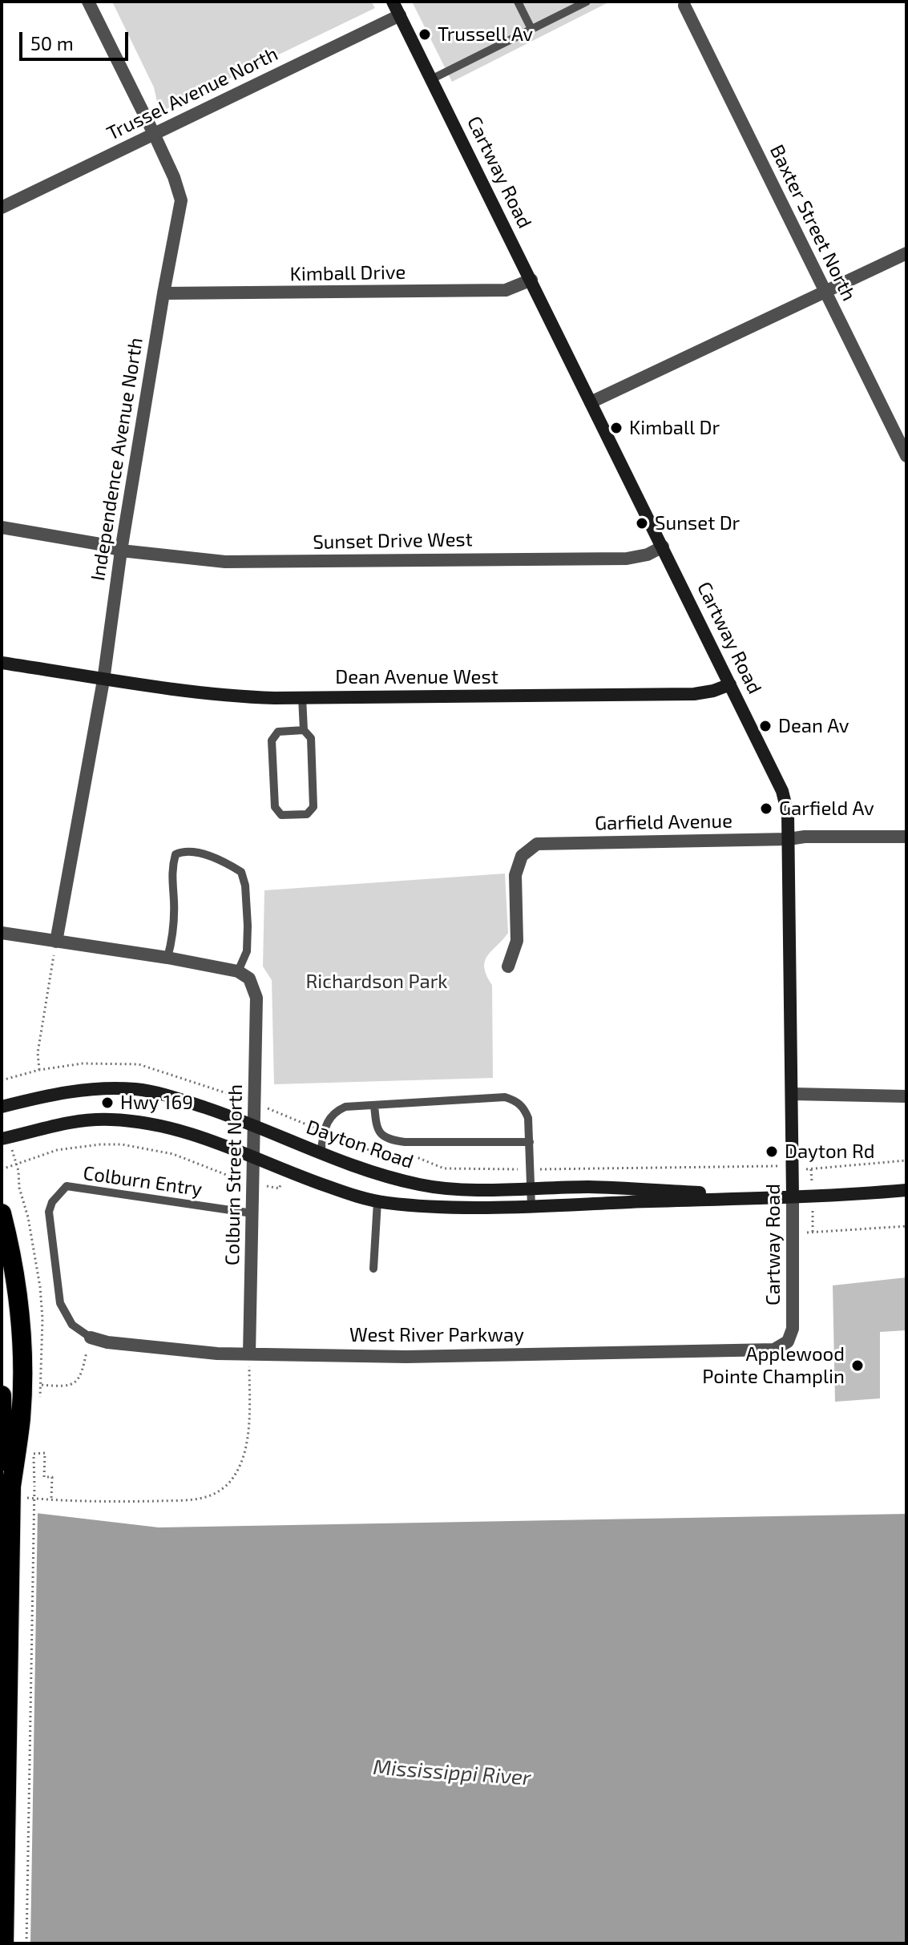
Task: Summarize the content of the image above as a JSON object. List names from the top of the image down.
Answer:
{
  "streets": {
    "street": [
      "Trussel Avenue North",
      "Cartway Road",
      "Baxter Street North",
      "Kimball Drive",
      "Independence Avenue North",
      "Sunset Drive West",
      "Dean Avenue West",
      "Garfield Avenue",
      "Dayton Road",
      "Colburn Street North",
      "West River Parkway"
    ],
    "lane": ["Colburn Entry"]
  },
  "crossings": [
    ["Trussel Avenue North", "Cartway Road"],
    ["Trussel Avenue North", "Independence Avenue North"],
    ["Cartway Road", "Kimball Drive"],
    ["Cartway Road", "Sunset Drive West"],
    ["Cartway Road", "Dean Avenue West"],
    ["Cartway Road", "Garfield Avenue"],
    ["Cartway Road", "Dayton Road"],
    ["Cartway Road", "West River Parkway"],
    ["Kimball Drive", "Independence Avenue North"],
    ["Independence Avenue North", "Sunset Drive West"],
    ["Independence Avenue North", "Dean Avenue West"],
    ["Dayton Road", "Colburn Street North"],
    ["Colburn Street North", "Colburn Entry"],
    ["Colburn Street North", "West River Parkway"],
    ["Colburn Entry", "West River Parkway"]
  ],
  "water": ["Mississippi River"],
  "parks": ["Richardson Park"],
  "places": [
    "Trussell Av",
    "Kimball Dr",
    "Sunset Dr",
    "Dean Av",
    "Garfield Av",
    "Hwy 169",
    "Dayton Rd",
    "Applewood Pointe Champlin"
  ],
  "scale_bar": "50 m"
}
